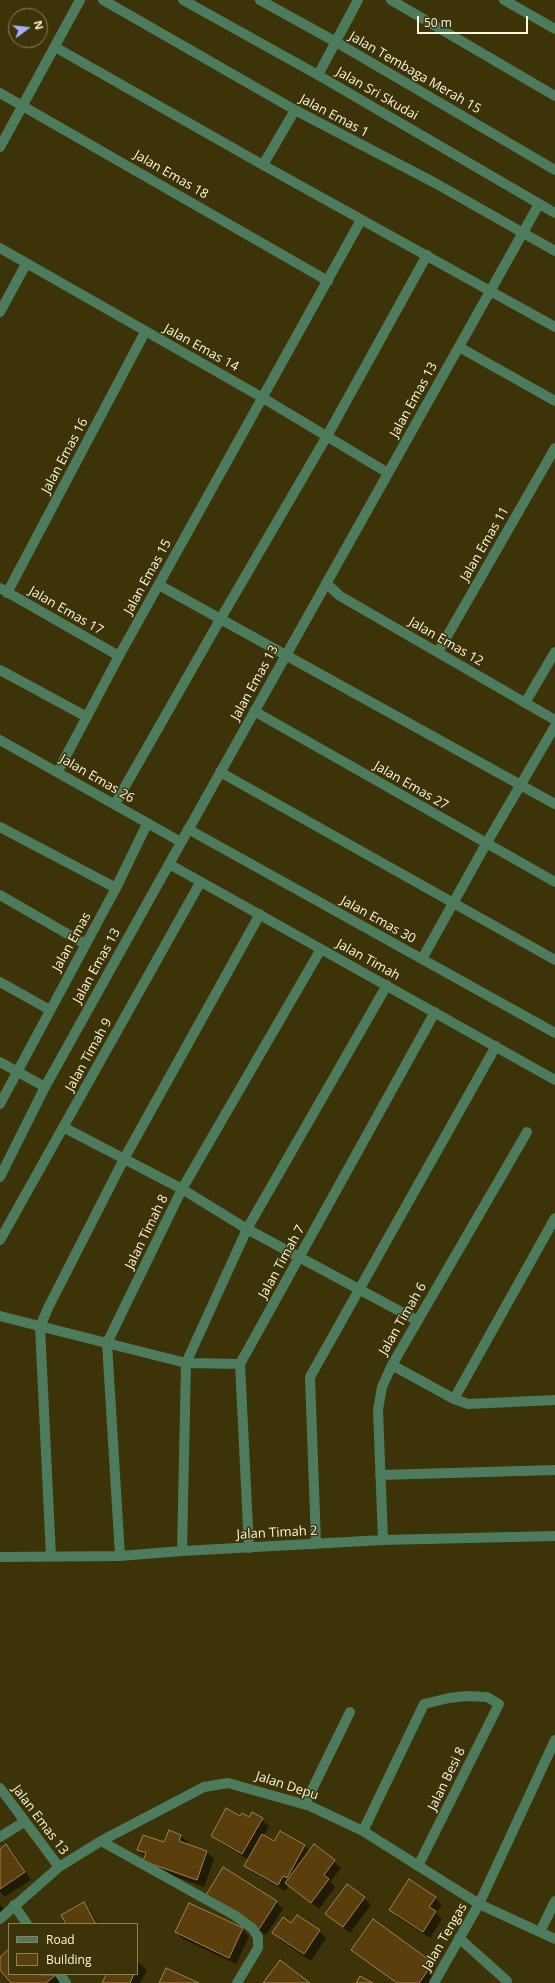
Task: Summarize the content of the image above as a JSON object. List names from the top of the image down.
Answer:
{
  "streets": {
    "street": [
      "Jalan Tembaga Merah 15",
      "Jalan Sri Skudai",
      "Jalan Emas 1",
      "Jalan Emas 18",
      "Jalan Emas 14",
      "Jalan Emas 13",
      "Jalan Emas 16",
      "Jalan Emas 11",
      "Jalan Emas 15",
      "Jalan Emas 17",
      "Jalan Emas 12",
      "Jalan Emas 26",
      "Jalan Emas 27",
      "Jalan Emas 30",
      "Jalan Emas",
      "Jalan Timah",
      "Jalan Timah 9",
      "Jalan Timah 8",
      "Jalan Timah 7",
      "Jalan Timah 6",
      "Jalan Timah 2",
      "Jalan Besi 8",
      "Jalan Depu",
      "Jalan Tengas"
    ]
  },
  "crossings": [
    ["Jalan Sri Skudai", "Jalan Emas 13"],
    ["Jalan Emas 1", "Jalan Emas 13"],
    ["Jalan Emas 14", "Jalan Emas 13"],
    ["Jalan Emas 14", "Jalan Emas 16"],
    ["Jalan Emas 14", "Jalan Emas 15"],
    ["Jalan Emas 13", "Jalan Emas 12"],
    ["Jalan Emas 13", "Jalan Emas 26"],
    ["Jalan Emas 13", "Jalan Emas 27"],
    ["Jalan Emas 13", "Jalan Emas 30"],
    ["Jalan Emas 13", "Jalan Timah"],
    ["Jalan Emas 13", "Jalan Depu"],
    ["Jalan Emas 16", "Jalan Emas 17"],
    ["Jalan Emas 11", "Jalan Emas 12"],
    ["Jalan Emas 15", "Jalan Emas 17"],
    ["Jalan Emas 15", "Jalan Emas 26"],
    ["Jalan Emas 26", "Jalan Emas"],
    ["Jalan Timah", "Jalan Timah 9"],
    ["Jalan Timah", "Jalan Timah 8"],
    ["Jalan Timah", "Jalan Timah 7"],
    ["Jalan Timah 8", "Jalan Timah 2"],
    ["Jalan Timah 6", "Jalan Timah 2"],
    ["Jalan Besi 8", "Jalan Depu"],
    ["Jalan Depu", "Jalan Tengas"]
  ],
  "legend": ["Road", "Building"],
  "scale_bar": "50 m",
  "north": "right"
}
